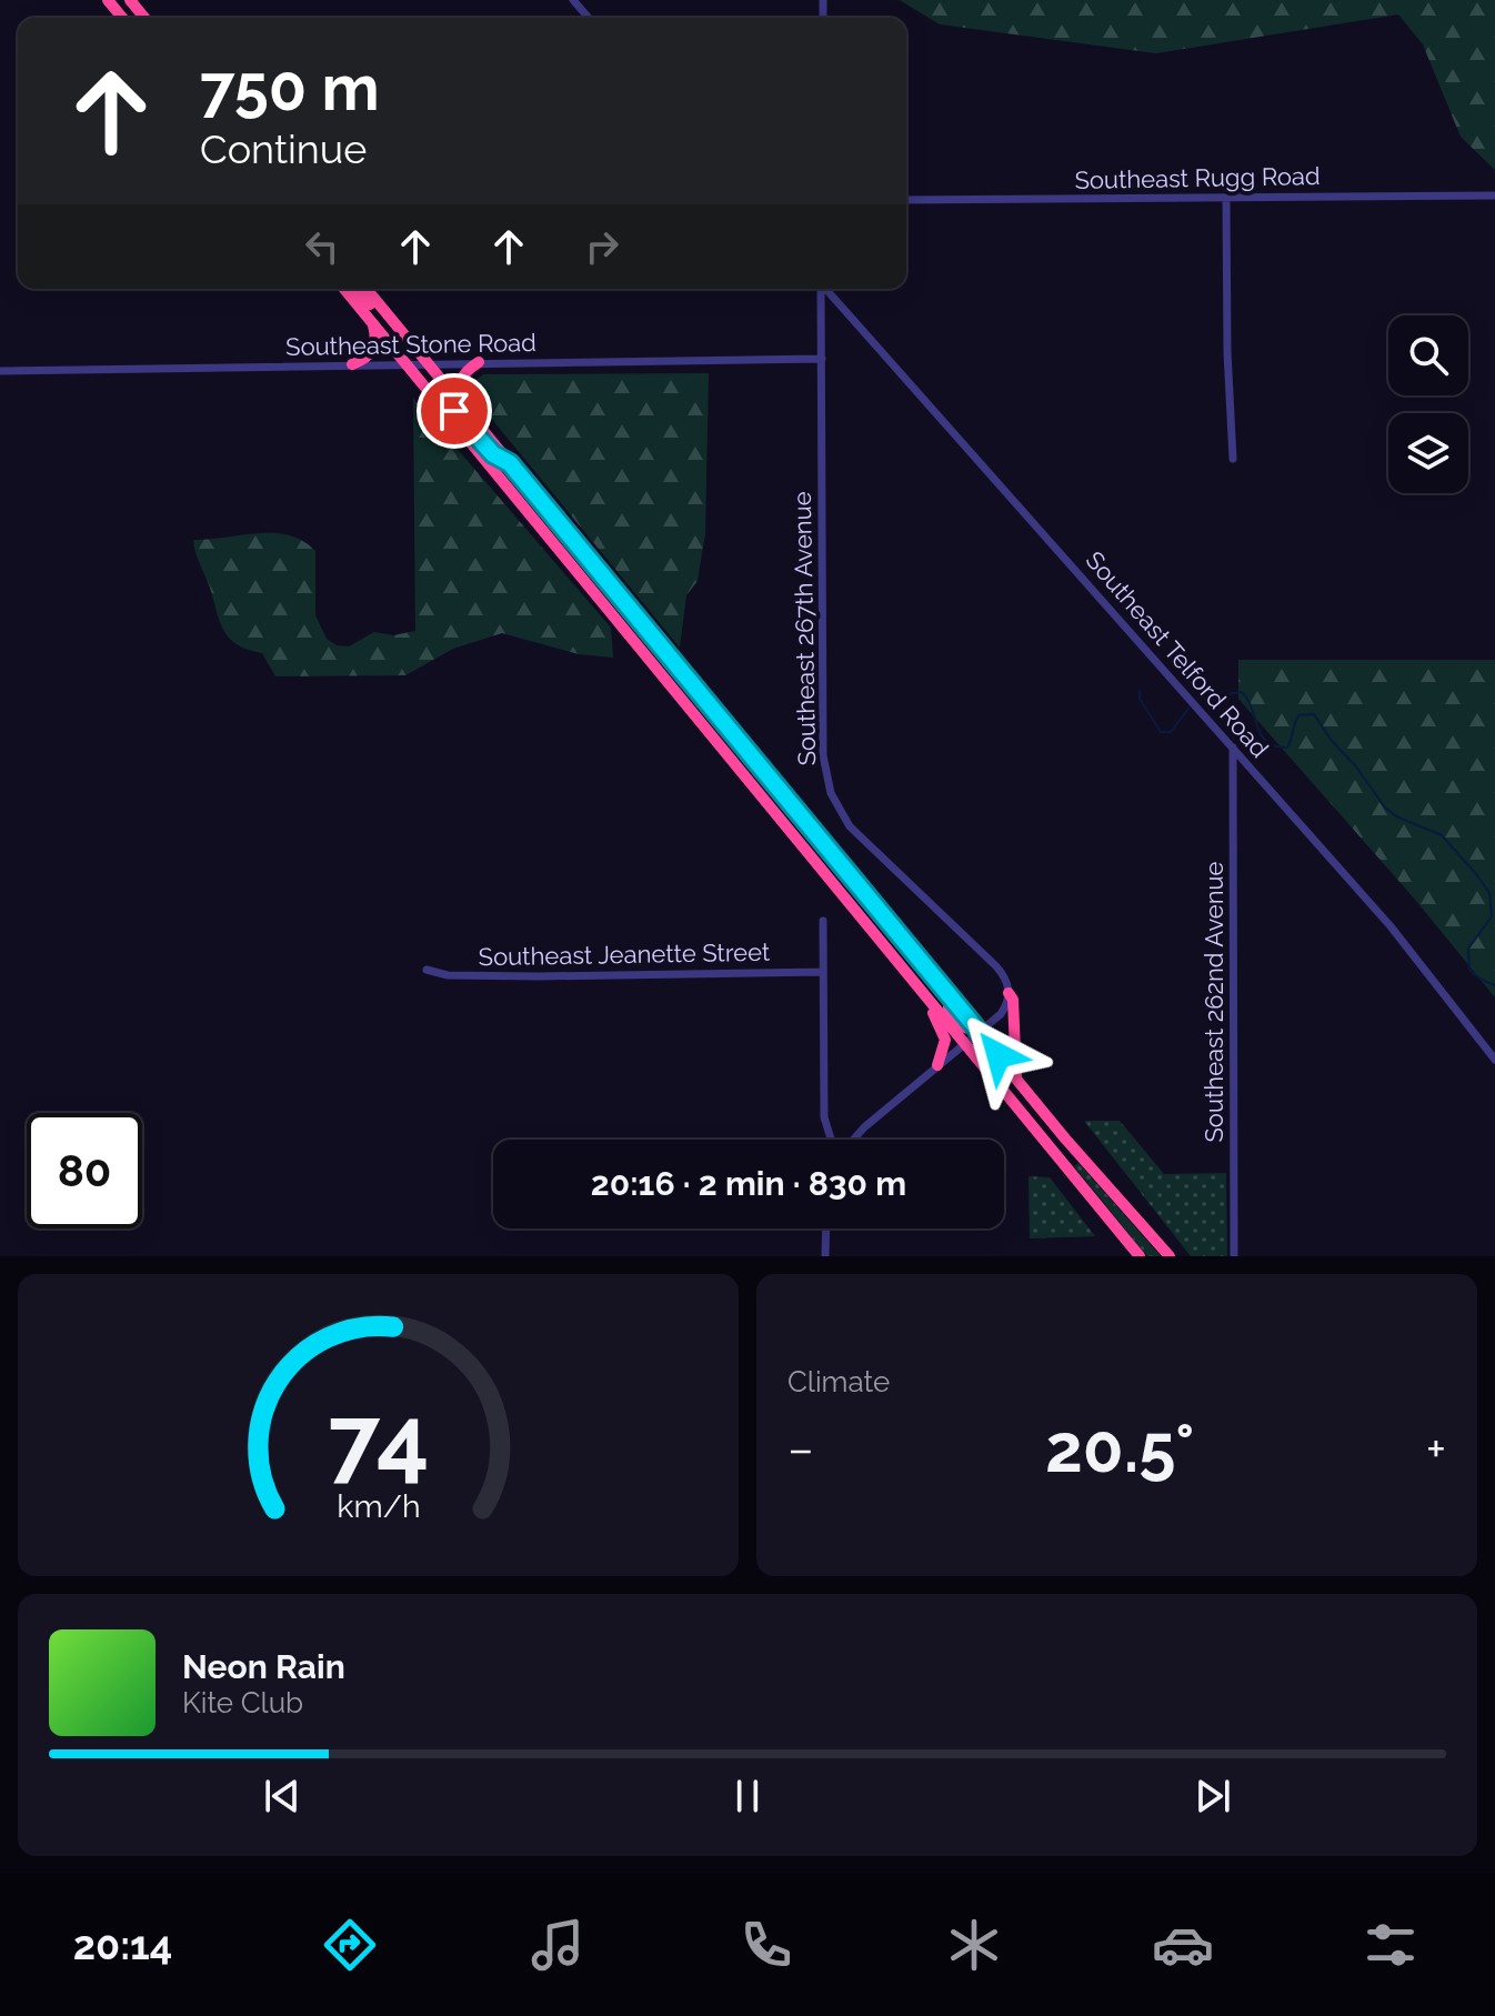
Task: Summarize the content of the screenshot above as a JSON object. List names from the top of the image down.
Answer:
{
  "streets": {
    "street": [
      "Southeast Rugg Road",
      "Southeast Stone Road",
      "Southeast 267th Avenue",
      "Southeast Telford Road",
      "Southeast Jeanette Street",
      "Southeast 262nd Avenue"
    ]
  },
  "crossings": [
    ["Southeast Stone Road", "Southeast 267th Avenue"],
    ["Southeast Telford Road", "Southeast 262nd Avenue"]
  ],
  "page": {
    "turn": ["750 m", "Continue"],
    "limit": "80",
    "trip": "20:16 · 2 min · 830 m",
    "tile": "Climate",
    "heat": ["−", "20.5°", "+"],
    "song": ["Neon Rain", "Kite Club"],
    "tabs": "20:14",
    "gauge": ["74", "km/h"]
  }
}
